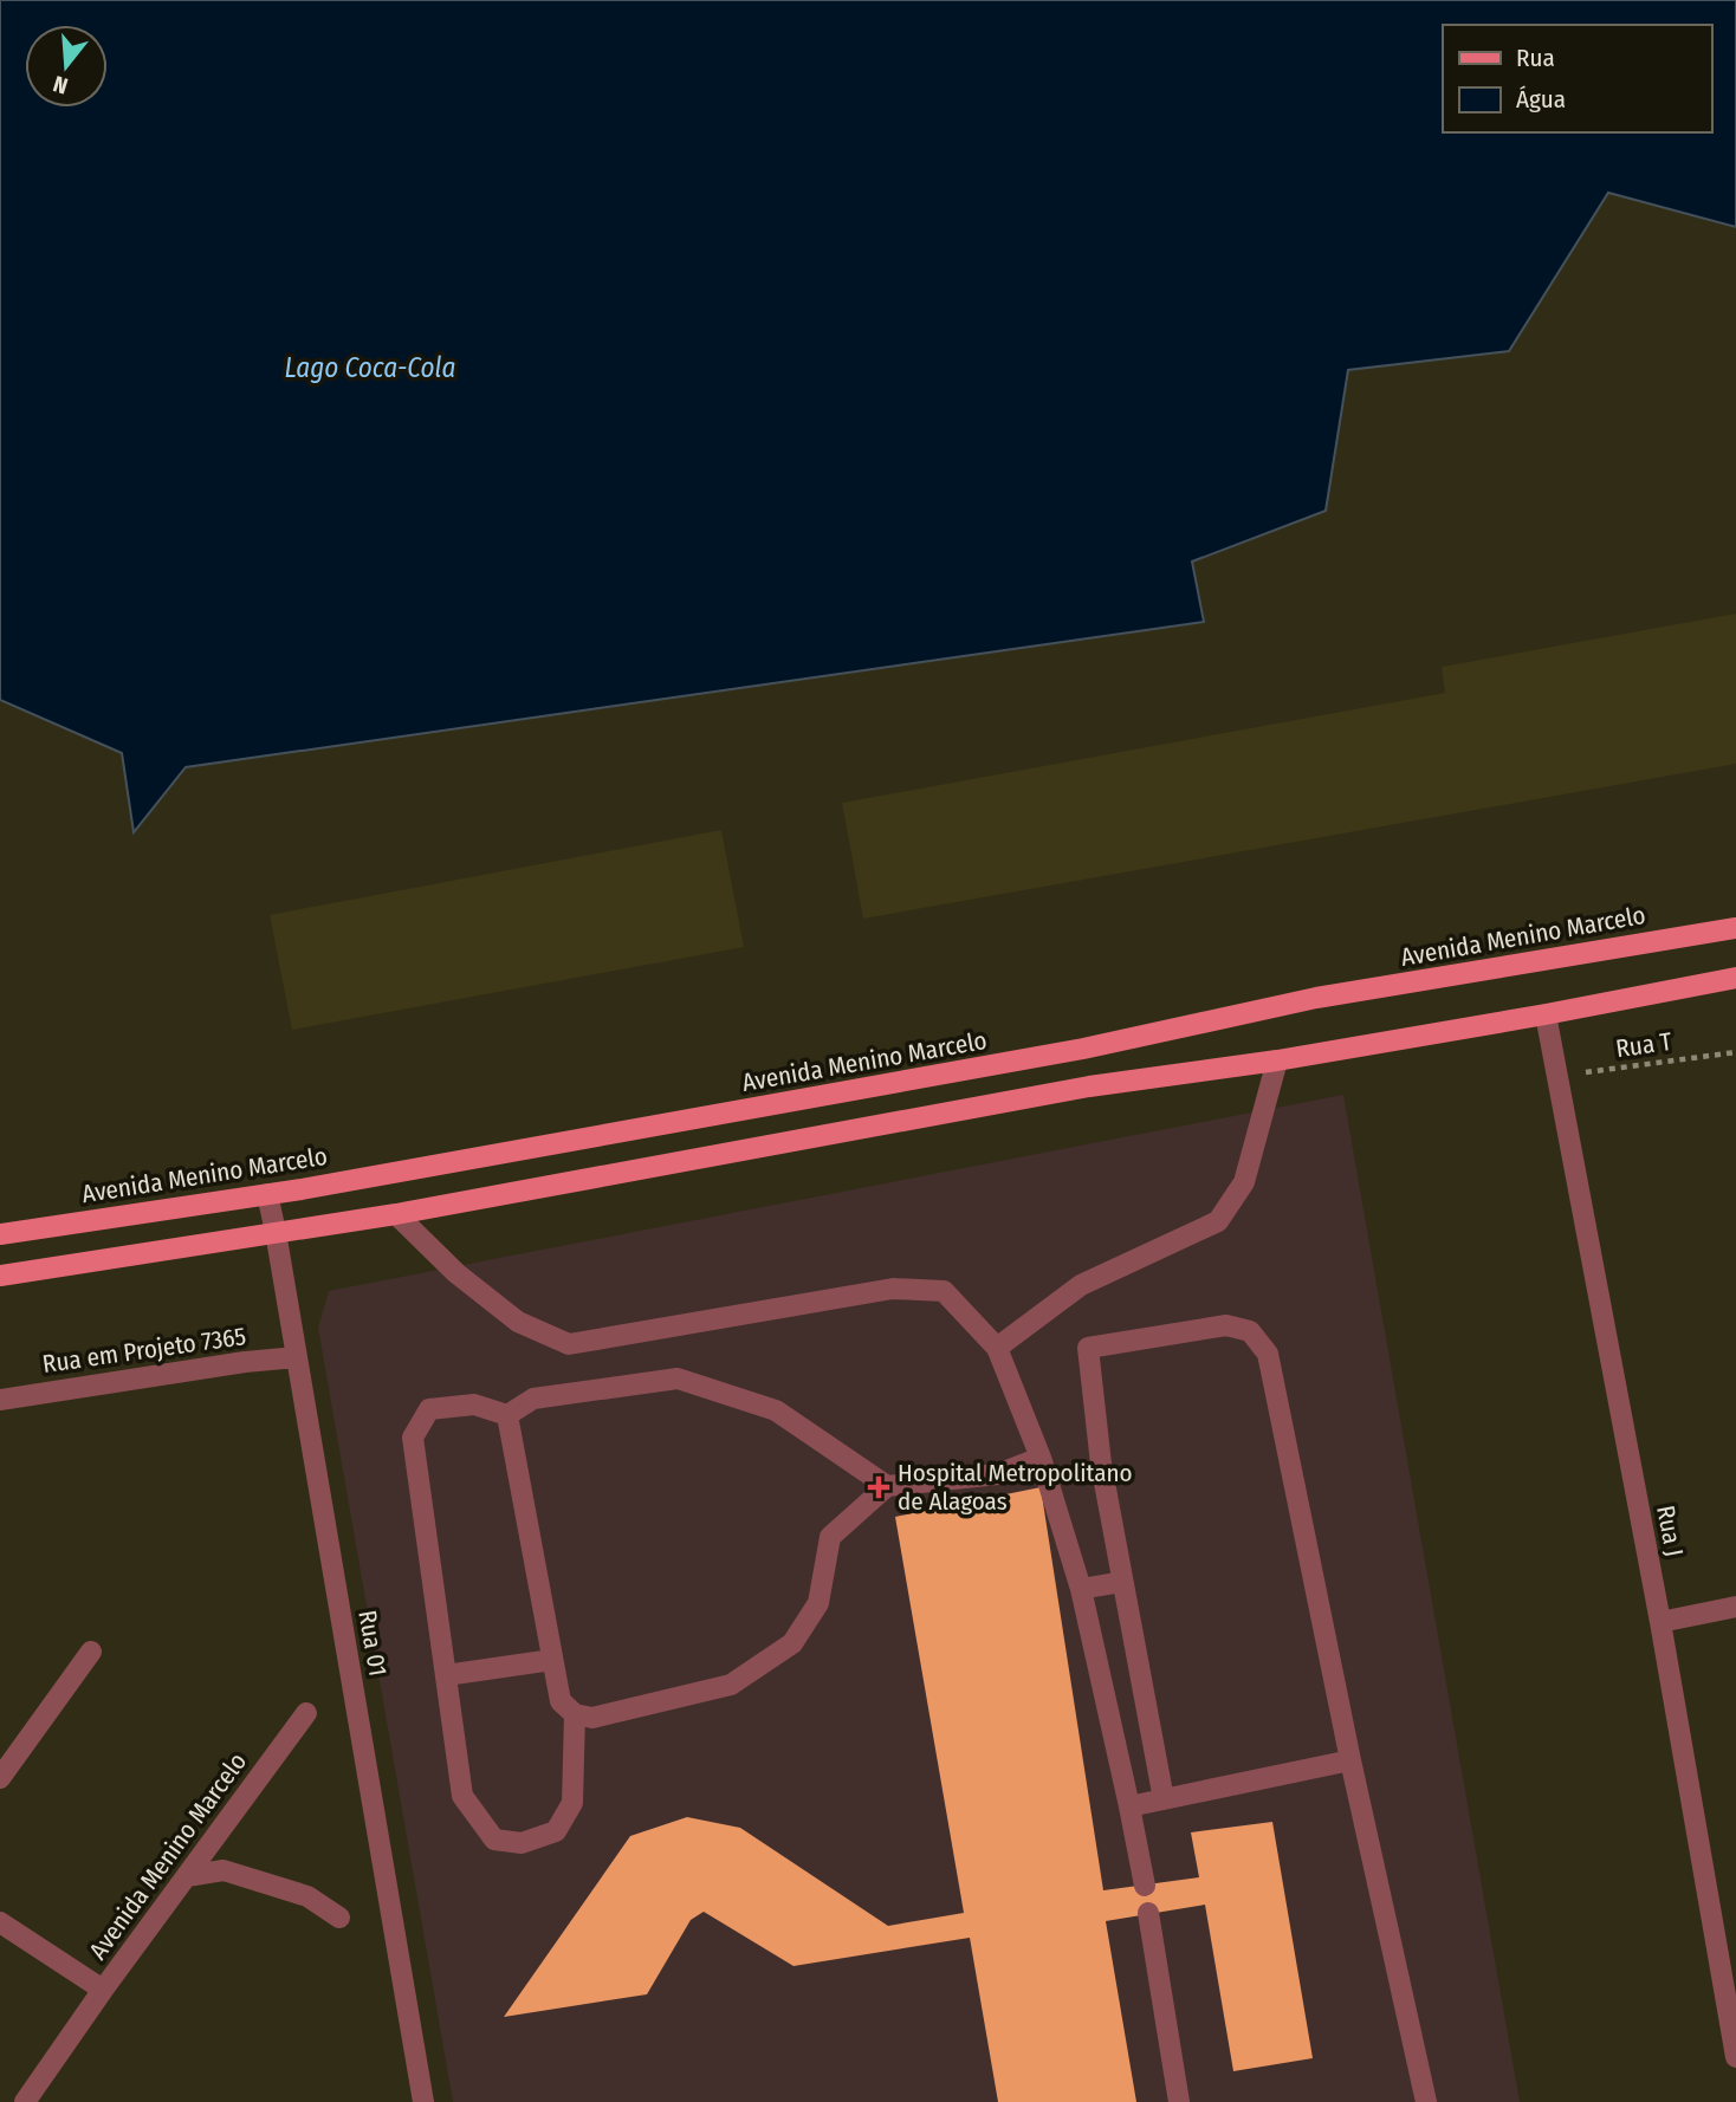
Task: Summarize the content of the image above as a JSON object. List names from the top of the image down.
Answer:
{
  "streets": {
    "main road": ["Avenida Menino Marcelo"],
    "street": ["Rua em Projeto 7365", "Rua J", "Rua 01"],
    "path": ["Rua T"]
  },
  "crossings": [
    ["Avenida Menino Marcelo", "Rua 01"],
    ["Rua T", "Rua J"],
    ["Rua em Projeto 7365", "Rua 01"]
  ],
  "water": ["Lago Coca-Cola"],
  "places": {
    "health": ["Hospital Metropolitano de Alagoas"]
  },
  "legend": ["Rua", "Água"],
  "north": "bottom"
}
